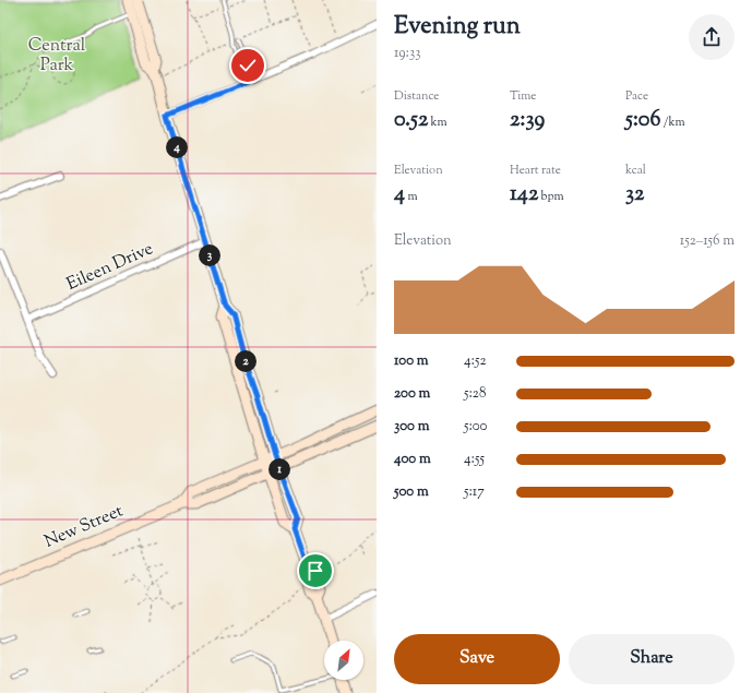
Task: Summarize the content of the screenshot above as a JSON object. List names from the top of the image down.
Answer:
{
  "streets": {
    "main road": ["New Street"],
    "street": ["Eileen Drive"]
  },
  "parks": ["Central Park"],
  "north": "top right",
  "page": {
    "heading": ["Evening run", "19:33"],
    "stats": [
      ["Distance", "0.52 km"],
      ["Time", "2:39"],
      ["Pace", "5:06 /km"],
      ["Elevation", "4 m"],
      ["Heart rate", "142 bpm"],
      ["kcal", "32"]
    ],
    "pins": [
      "4",
      "3",
      "2",
      "1"
    ],
    "chart": ["Elevation", "152–156 m"],
    "list": [
      {
        "name": "100 m",
        "note": "4:52"
      },
      {
        "name": "200 m",
        "note": "5:28"
      },
      {
        "name": "300 m",
        "note": "5:00"
      },
      {
        "name": "400 m",
        "note": "4:55"
      },
      {
        "name": "500 m",
        "note": "5:17"
      }
    ],
    "buttons": ["Save", "Share"]
  }
}
